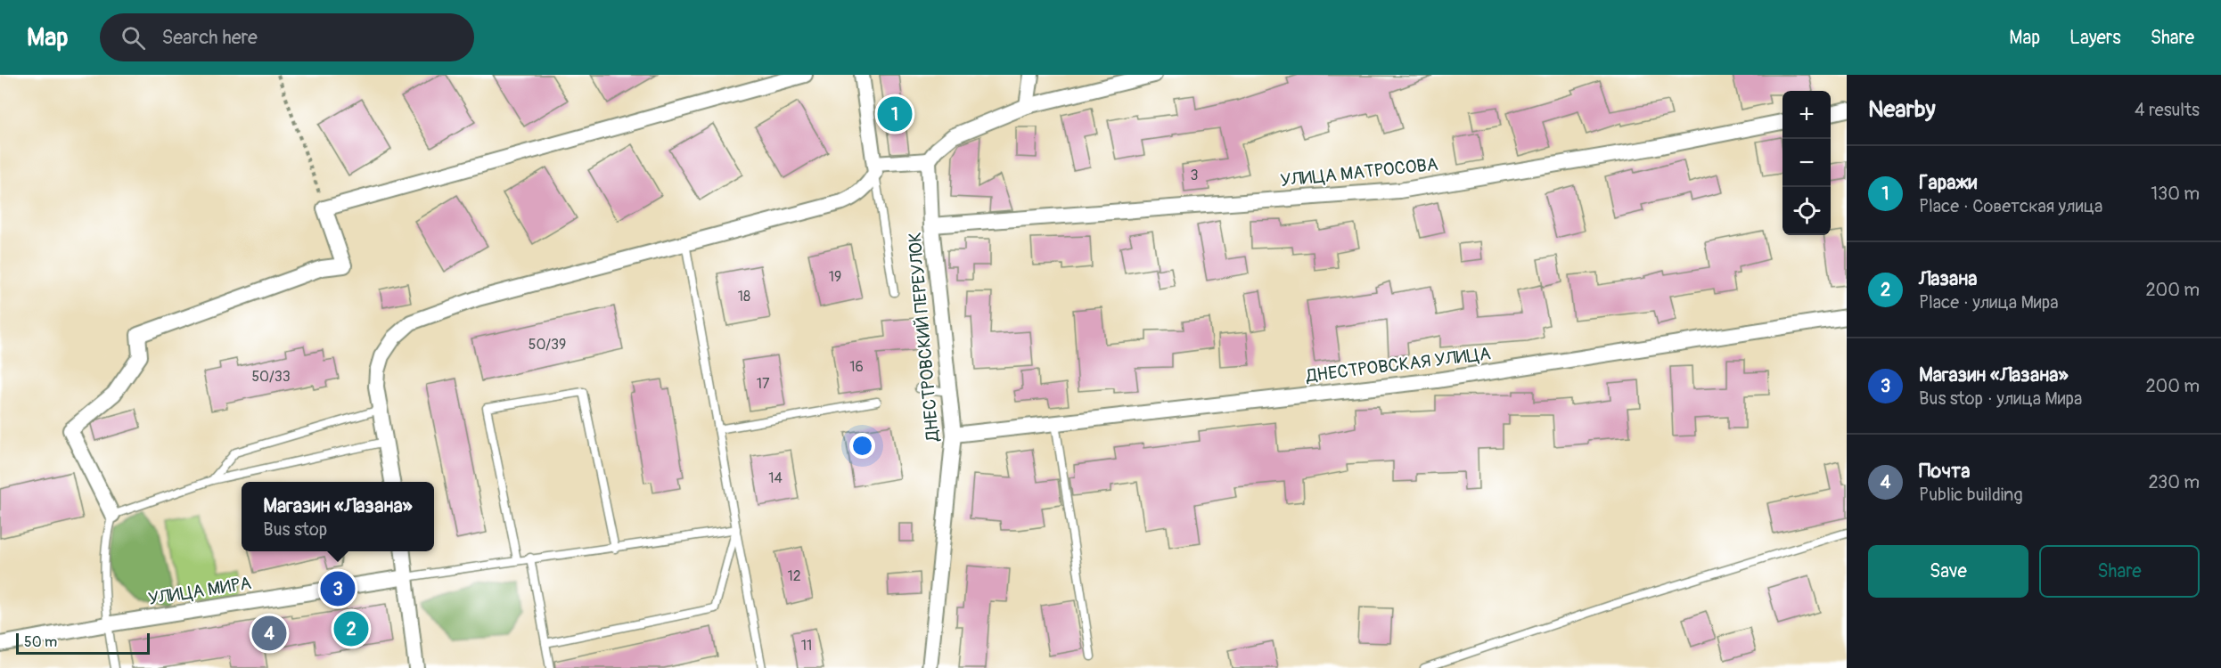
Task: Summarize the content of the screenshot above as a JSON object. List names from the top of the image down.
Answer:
{
  "streets": {
    "street": [
      "УЛИЦА МАТРОСОВА",
      "ДНЕСТРОВСКИЙ ПЕРЕУЛОК",
      "ДНЕСТРОВСКАЯ УЛИЦА",
      "УЛИЦА МИРА"
    ]
  },
  "crossings": [
    ["УЛИЦА МАТРОСОВА", "ДНЕСТРОВСКИЙ ПЕРЕУЛОК"],
    ["ДНЕСТРОВСКИЙ ПЕРЕУЛОК", "ДНЕСТРОВСКАЯ УЛИЦА"]
  ],
  "house_numbers": [
    "3",
    "19",
    "18",
    "50/39",
    "16",
    "50/33",
    "17",
    "14",
    "12",
    "11"
  ],
  "scale_bar": "50 m",
  "page": {
    "header": "Map",
    "search": "Search here",
    "nav": ["Map", "Layers", "Share"],
    "heading": ["Nearby", "4 results"],
    "map_buttons": ["+", "−"],
    "pins": [
      "1",
      "3",
      "2",
      "4"
    ],
    "list": [
      {
        "mark": "1",
        "name": "Гаражи",
        "note": "Place · Советская улица",
        "value": "130 m"
      },
      {
        "mark": "2",
        "name": "Лазана",
        "note": "Place · улица Мира",
        "value": "200 m"
      },
      {
        "mark": "3",
        "name": "Магазин «Лазана»",
        "note": "Bus stop · улица Мира",
        "value": "200 m"
      },
      {
        "mark": "4",
        "name": "Почта",
        "note": "Public building",
        "value": "230 m"
      }
    ],
    "popup": ["Магазин «Лазана»", "Bus stop"],
    "buttons": ["Save", "Share"],
    "scale": "50 m"
  }
}
